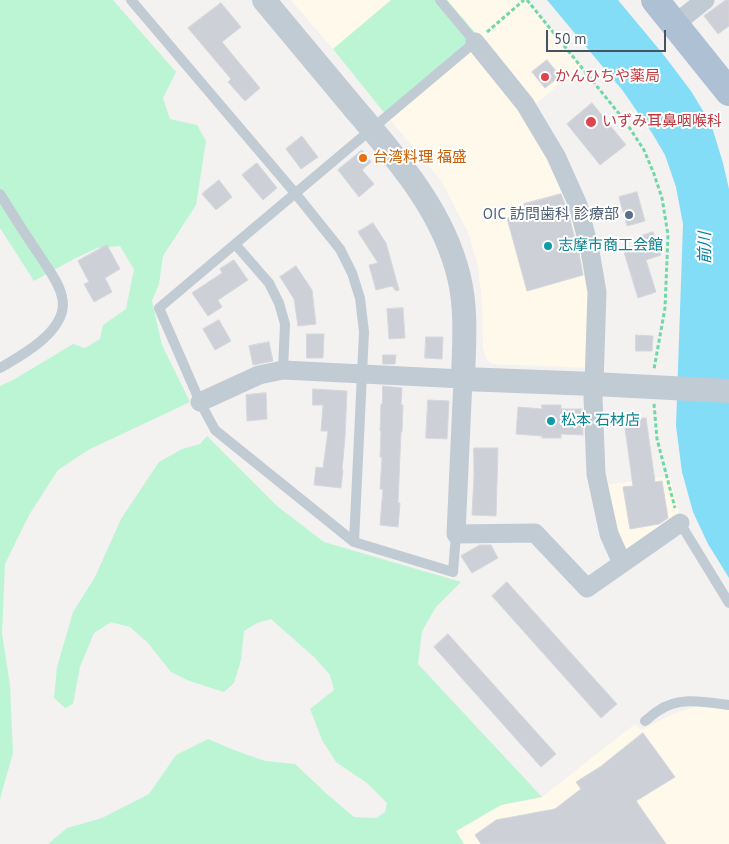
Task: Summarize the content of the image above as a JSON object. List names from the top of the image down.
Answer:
{
  "water": ["前川"],
  "places": [
    "かんひちや薬局",
    "いずみ耳鼻咽喉科",
    "台湾料理 福盛",
    "OIC 訪問歯科 診療部",
    "志摩市商工会館",
    "松本 石材店"
  ],
  "scale_bar": "50 m"
}
